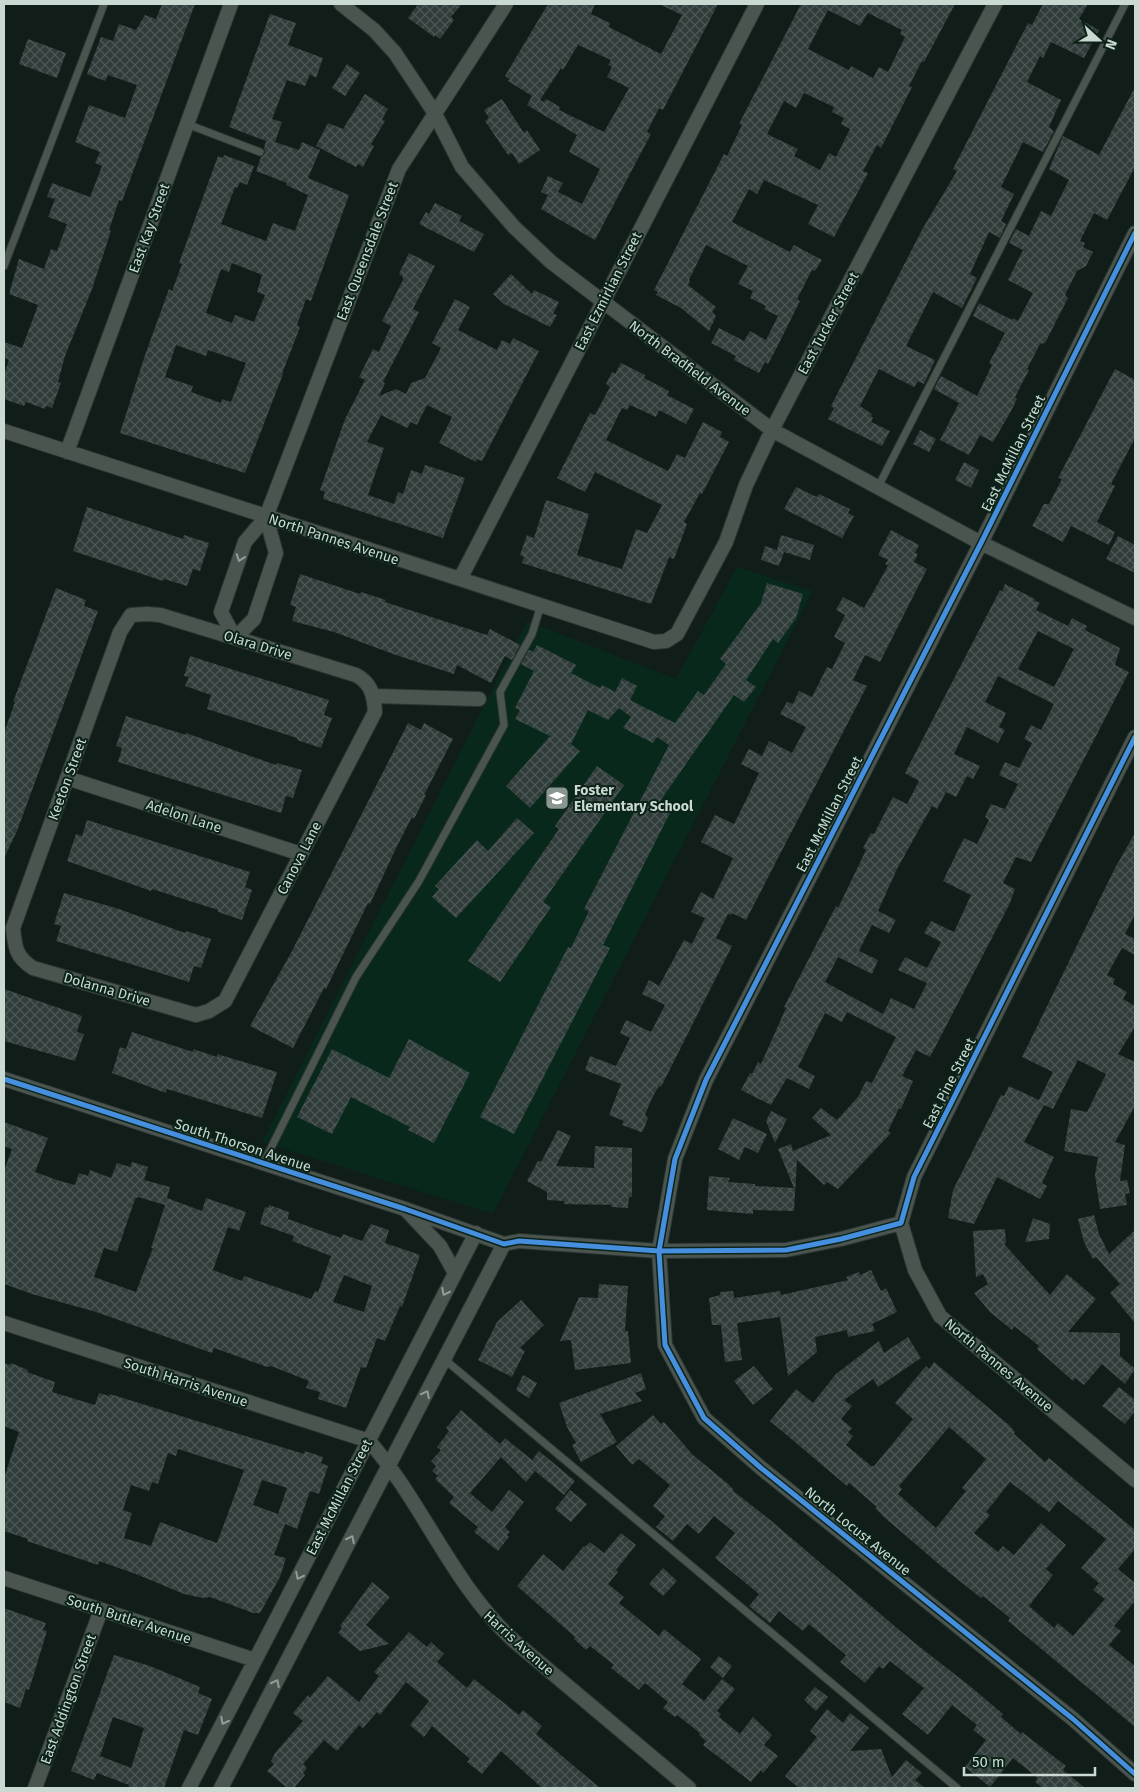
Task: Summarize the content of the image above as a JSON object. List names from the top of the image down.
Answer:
{
  "streets": {
    "street": [
      "East Kay Street",
      "East Queensdale Street",
      "East Ezmirlian Street",
      "East Tucker Street",
      "North Bradfield Avenue",
      "East McMillan Street",
      "North Pannes Avenue",
      "Olara Drive",
      "Keeton Street",
      "Adelon Lane",
      "Canova Lane",
      "Dolanna Drive",
      "East Pine Street",
      "South Thorson Avenue",
      "South Harris Avenue",
      "North Locust Avenue",
      "South Butler Avenue",
      "Harris Avenue",
      "East Addington Street"
    ]
  },
  "crossings": [
    ["East Kay Street", "North Pannes Avenue"],
    ["East Queensdale Street", "North Bradfield Avenue"],
    ["East Queensdale Street", "North Pannes Avenue"],
    ["East Queensdale Street", "Olara Drive"],
    ["East Ezmirlian Street", "North Bradfield Avenue"],
    ["East Ezmirlian Street", "North Pannes Avenue"],
    ["East Tucker Street", "North Bradfield Avenue"],
    ["East Tucker Street", "North Pannes Avenue"],
    ["North Bradfield Avenue", "East McMillan Street"],
    ["East McMillan Street", "South Thorson Avenue"],
    ["East McMillan Street", "South Harris Avenue"],
    ["East McMillan Street", "North Locust Avenue"],
    ["East McMillan Street", "South Butler Avenue"],
    ["East McMillan Street", "Harris Avenue"],
    ["North Pannes Avenue", "East Pine Street"],
    ["Olara Drive", "Keeton Street"],
    ["Olara Drive", "Canova Lane"],
    ["Keeton Street", "Adelon Lane"],
    ["Keeton Street", "Dolanna Drive"],
    ["Adelon Lane", "Canova Lane"],
    ["Canova Lane", "Dolanna Drive"],
    ["South Harris Avenue", "Harris Avenue"],
    ["South Butler Avenue", "East Addington Street"]
  ],
  "places": {
    "school or university": ["Foster Elementary School"]
  },
  "scale_bar": "50 m",
  "north": "right"
}
